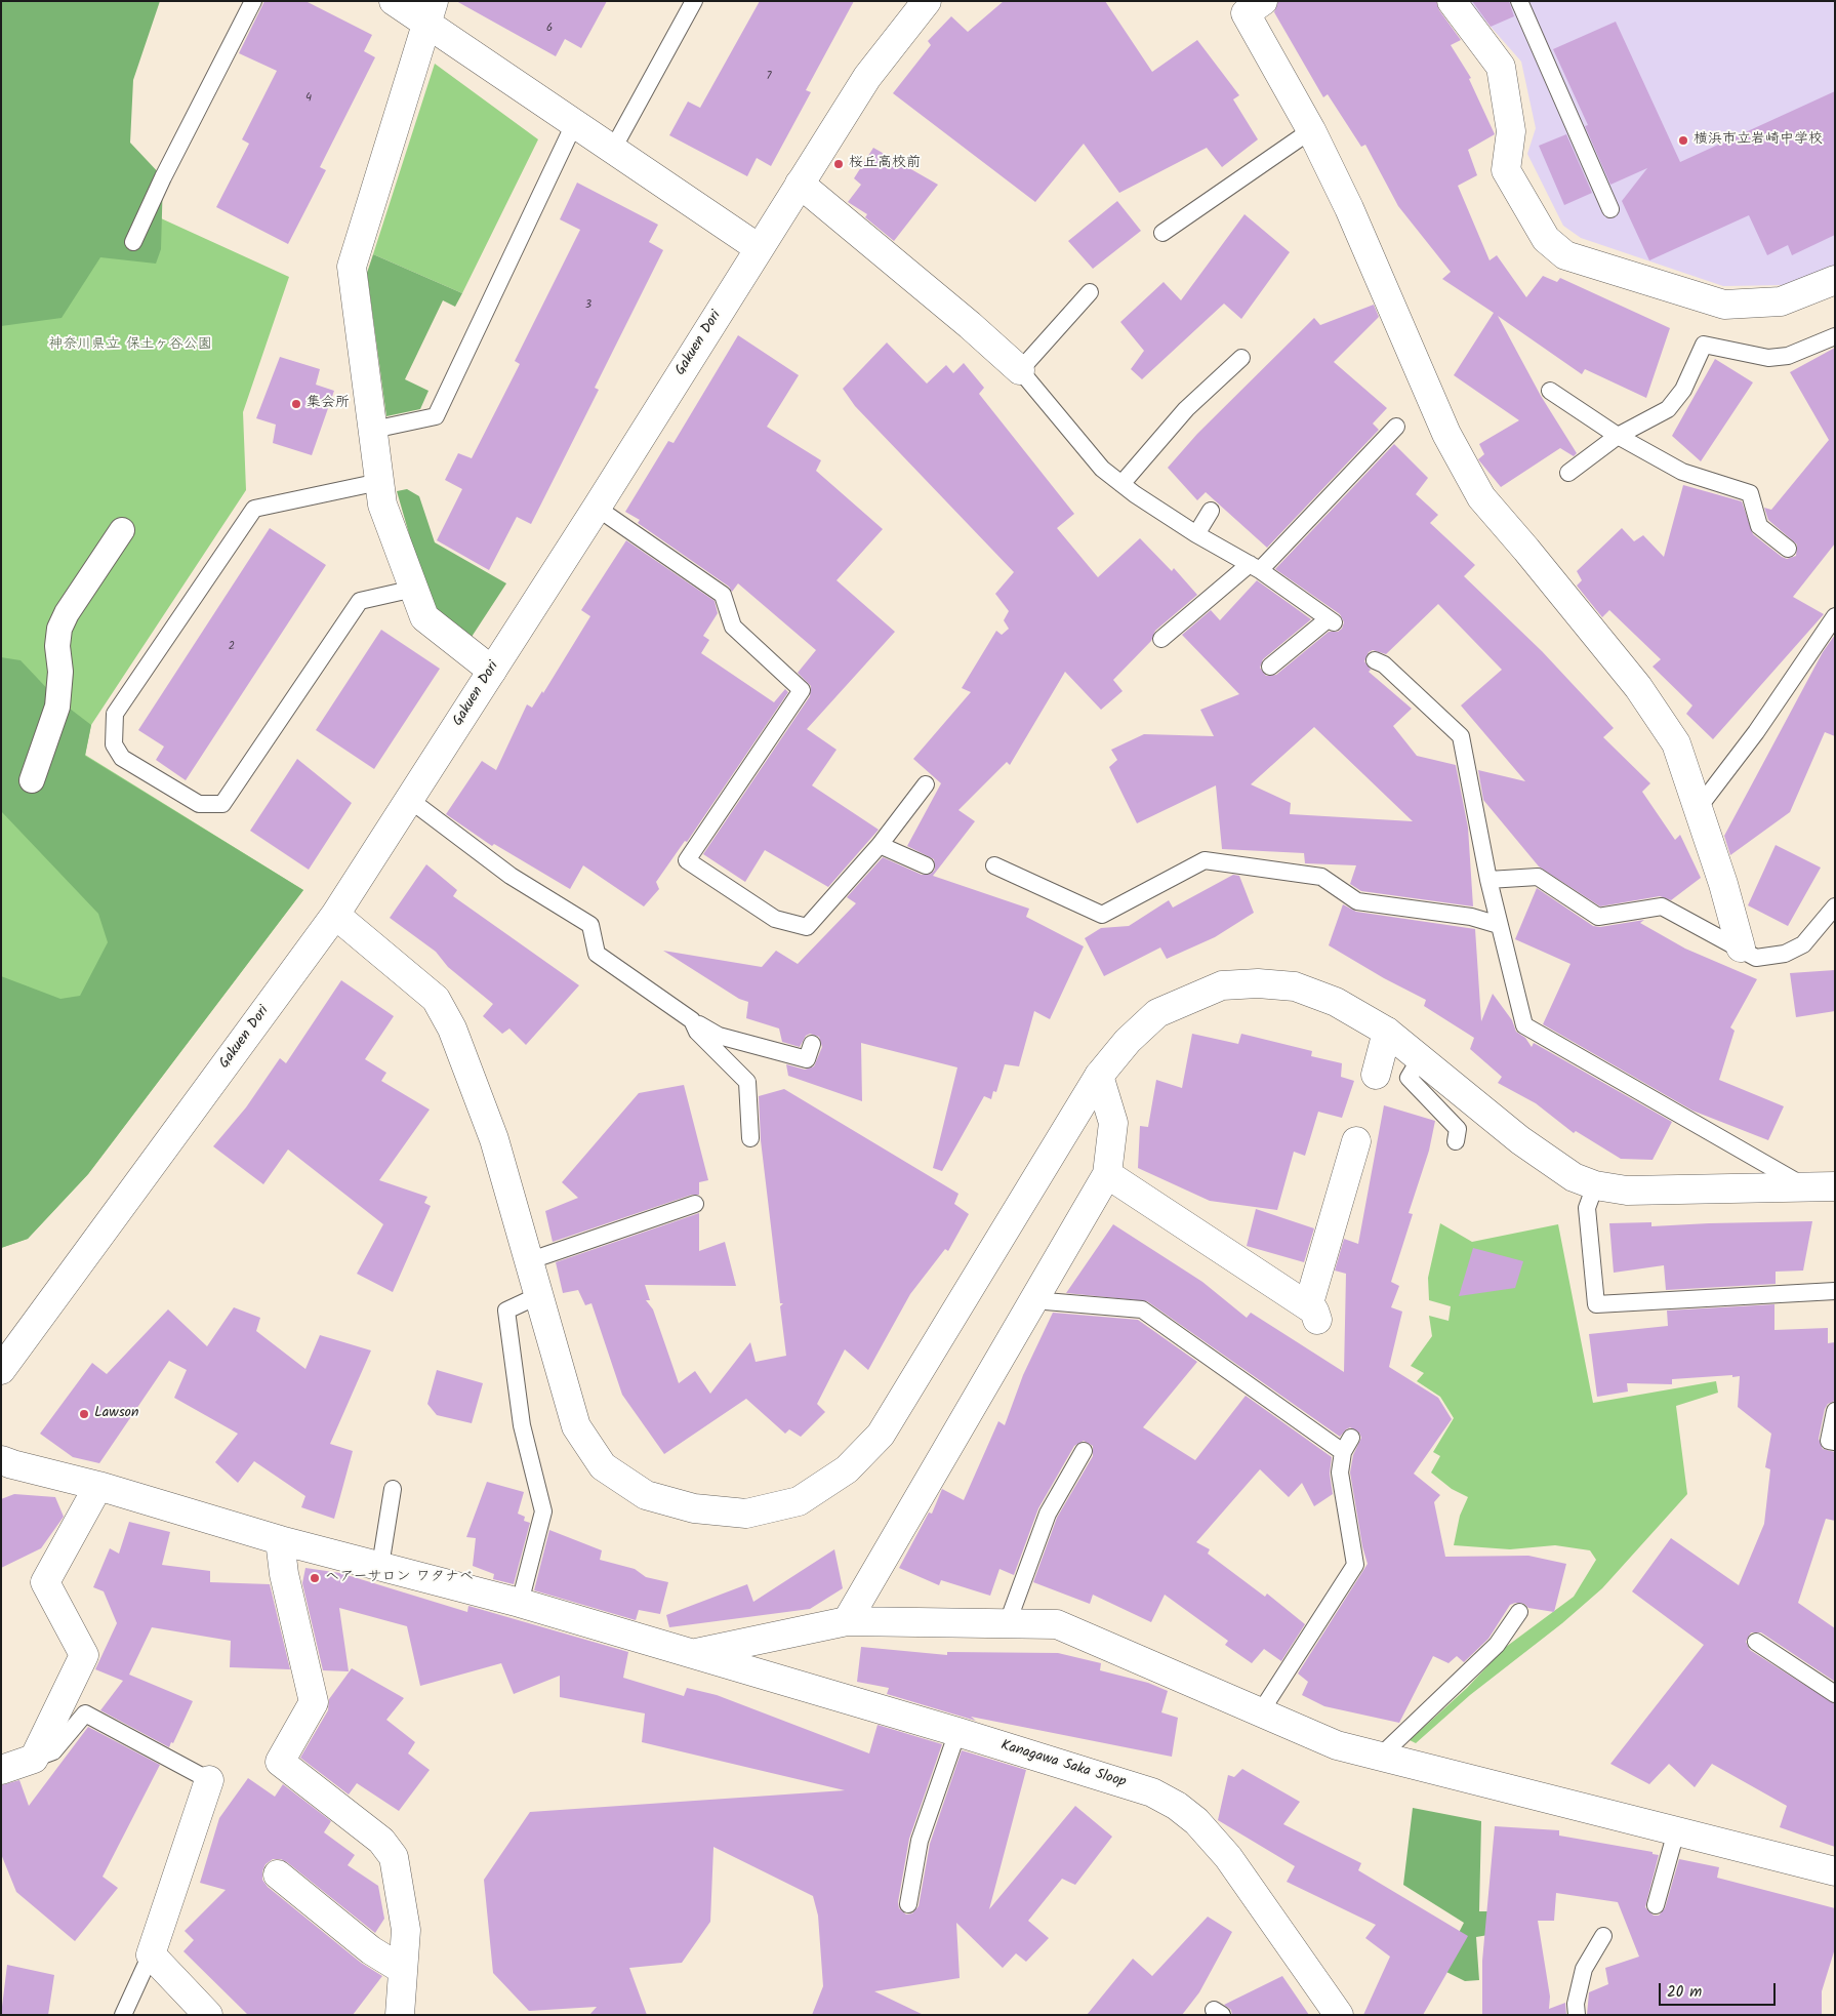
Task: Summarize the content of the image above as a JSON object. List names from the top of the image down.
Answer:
{
  "streets": {
    "street": ["Gakuen Dori", "Kanagawa Saka Sloop"]
  },
  "parks": ["神奈川県立 保土ヶ谷公園"],
  "places": [
    "横浜市立岩崎中学校",
    "桜丘高校前",
    "集会所",
    "Lawson",
    "ヘアーサロン ワタナベ"
  ],
  "house_numbers": [
    "6",
    "7",
    "4",
    "3",
    "2"
  ],
  "scale_bar": "20 m"
}
